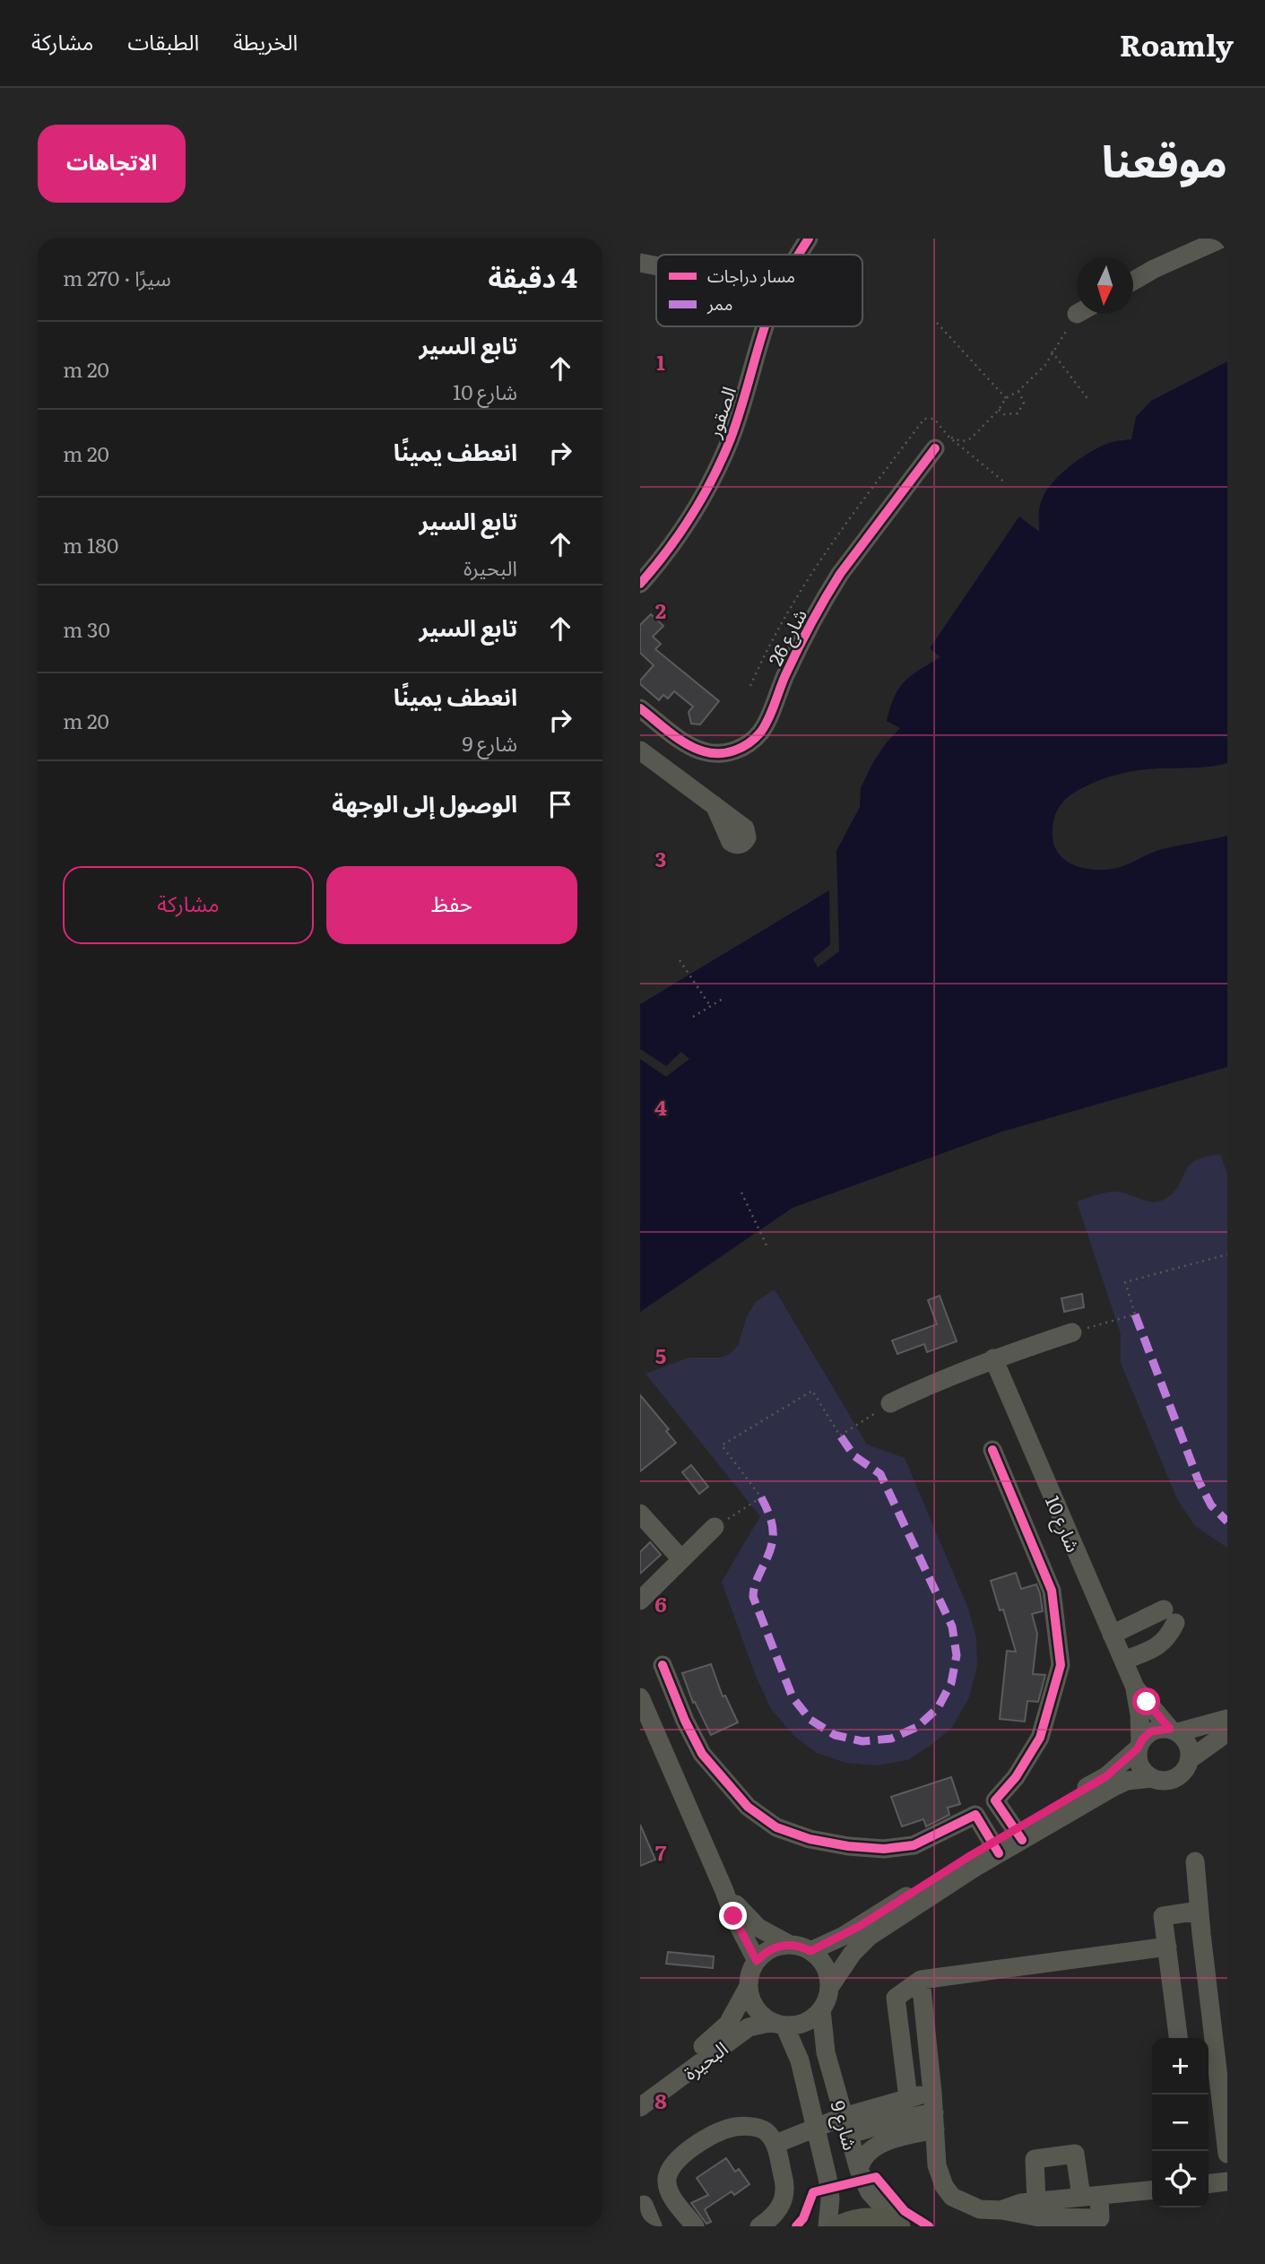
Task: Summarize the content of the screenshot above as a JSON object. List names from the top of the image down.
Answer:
{
  "streets": {
    "street": [
      "الصقور",
      "شارع 26",
      "شارع 10",
      "البحيرة",
      "شارع 9"
    ]
  },
  "crossings": [
    ["البحيرة", "شارع 9"]
  ],
  "legend": ["مسار دراجات", "ممر"],
  "north": "bottom",
  "page": {
    "header": "Roamly",
    "nav": ["الخريطة", "الطبقات", "مشاركة"],
    "title": "موقعنا",
    "buttons": [
      "الاتجاهات",
      ["حفظ", "مشاركة"]
    ],
    "heading": ["4 دقيقة", "سيرًا · 270 m"],
    "list": [
      ["تابع السير", "شارع 10", "20 m"],
      ["انعطف يمينًا", "20 m"],
      ["تابع السير", "البحيرة", "180 m"],
      ["تابع السير", "30 m"],
      ["انعطف يمينًا", "شارع 9", "20 m"],
      "الوصول إلى الوجهة"
    ],
    "map_buttons": ["+", "−"]
  },
  "grid": {
    "rows": [
      "1",
      "2",
      "3",
      "4",
      "5",
      "6",
      "7",
      "8"
    ]
  }
}
